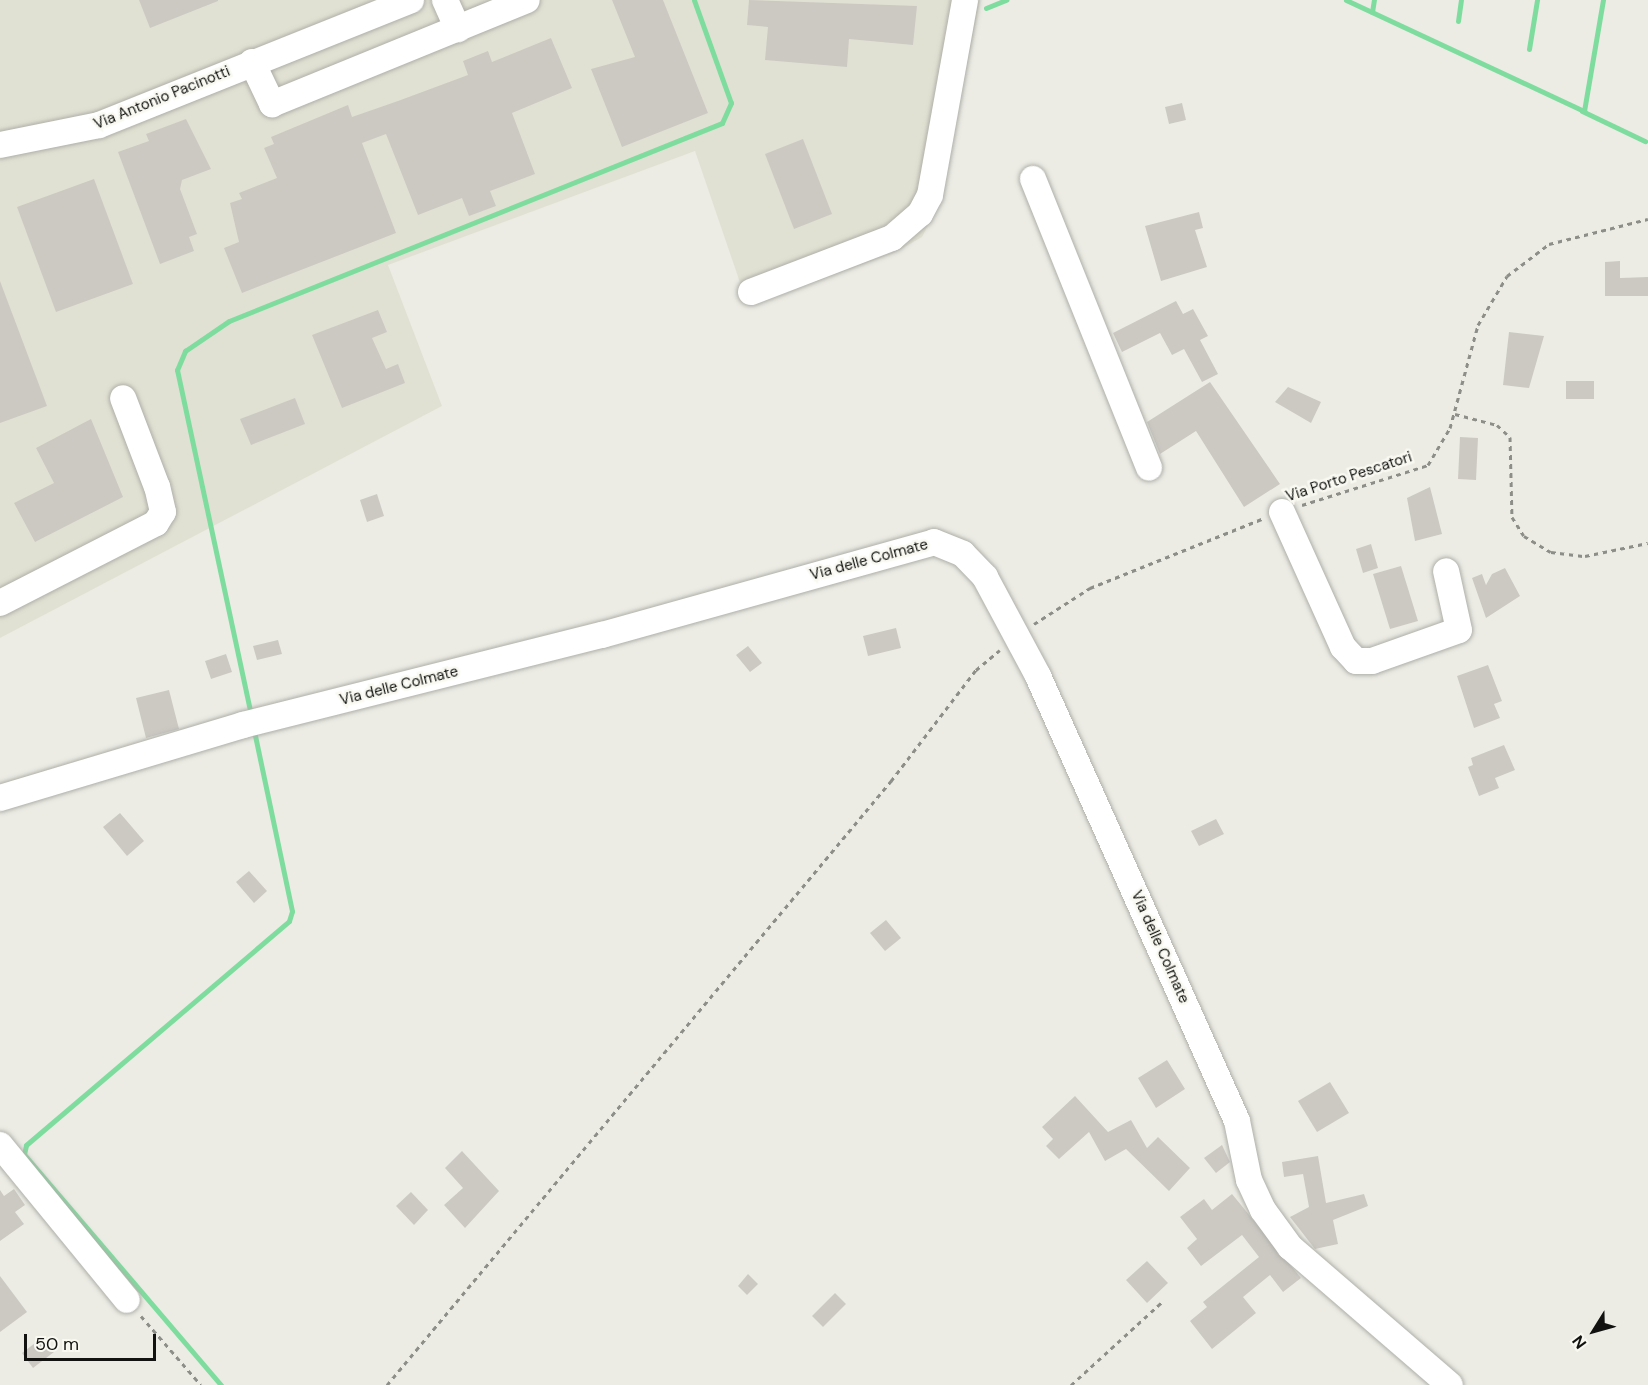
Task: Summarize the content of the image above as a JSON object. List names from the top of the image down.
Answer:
{
  "streets": {
    "street": ["Via Antonio Pacinotti", "Via delle Colmate"],
    "path": ["Via Porto Pescatori"]
  },
  "crossings": [
    ["Via Porto Pescatori", "Via delle Colmate"]
  ],
  "scale_bar": "50 m",
  "north": "bottom left"
}
